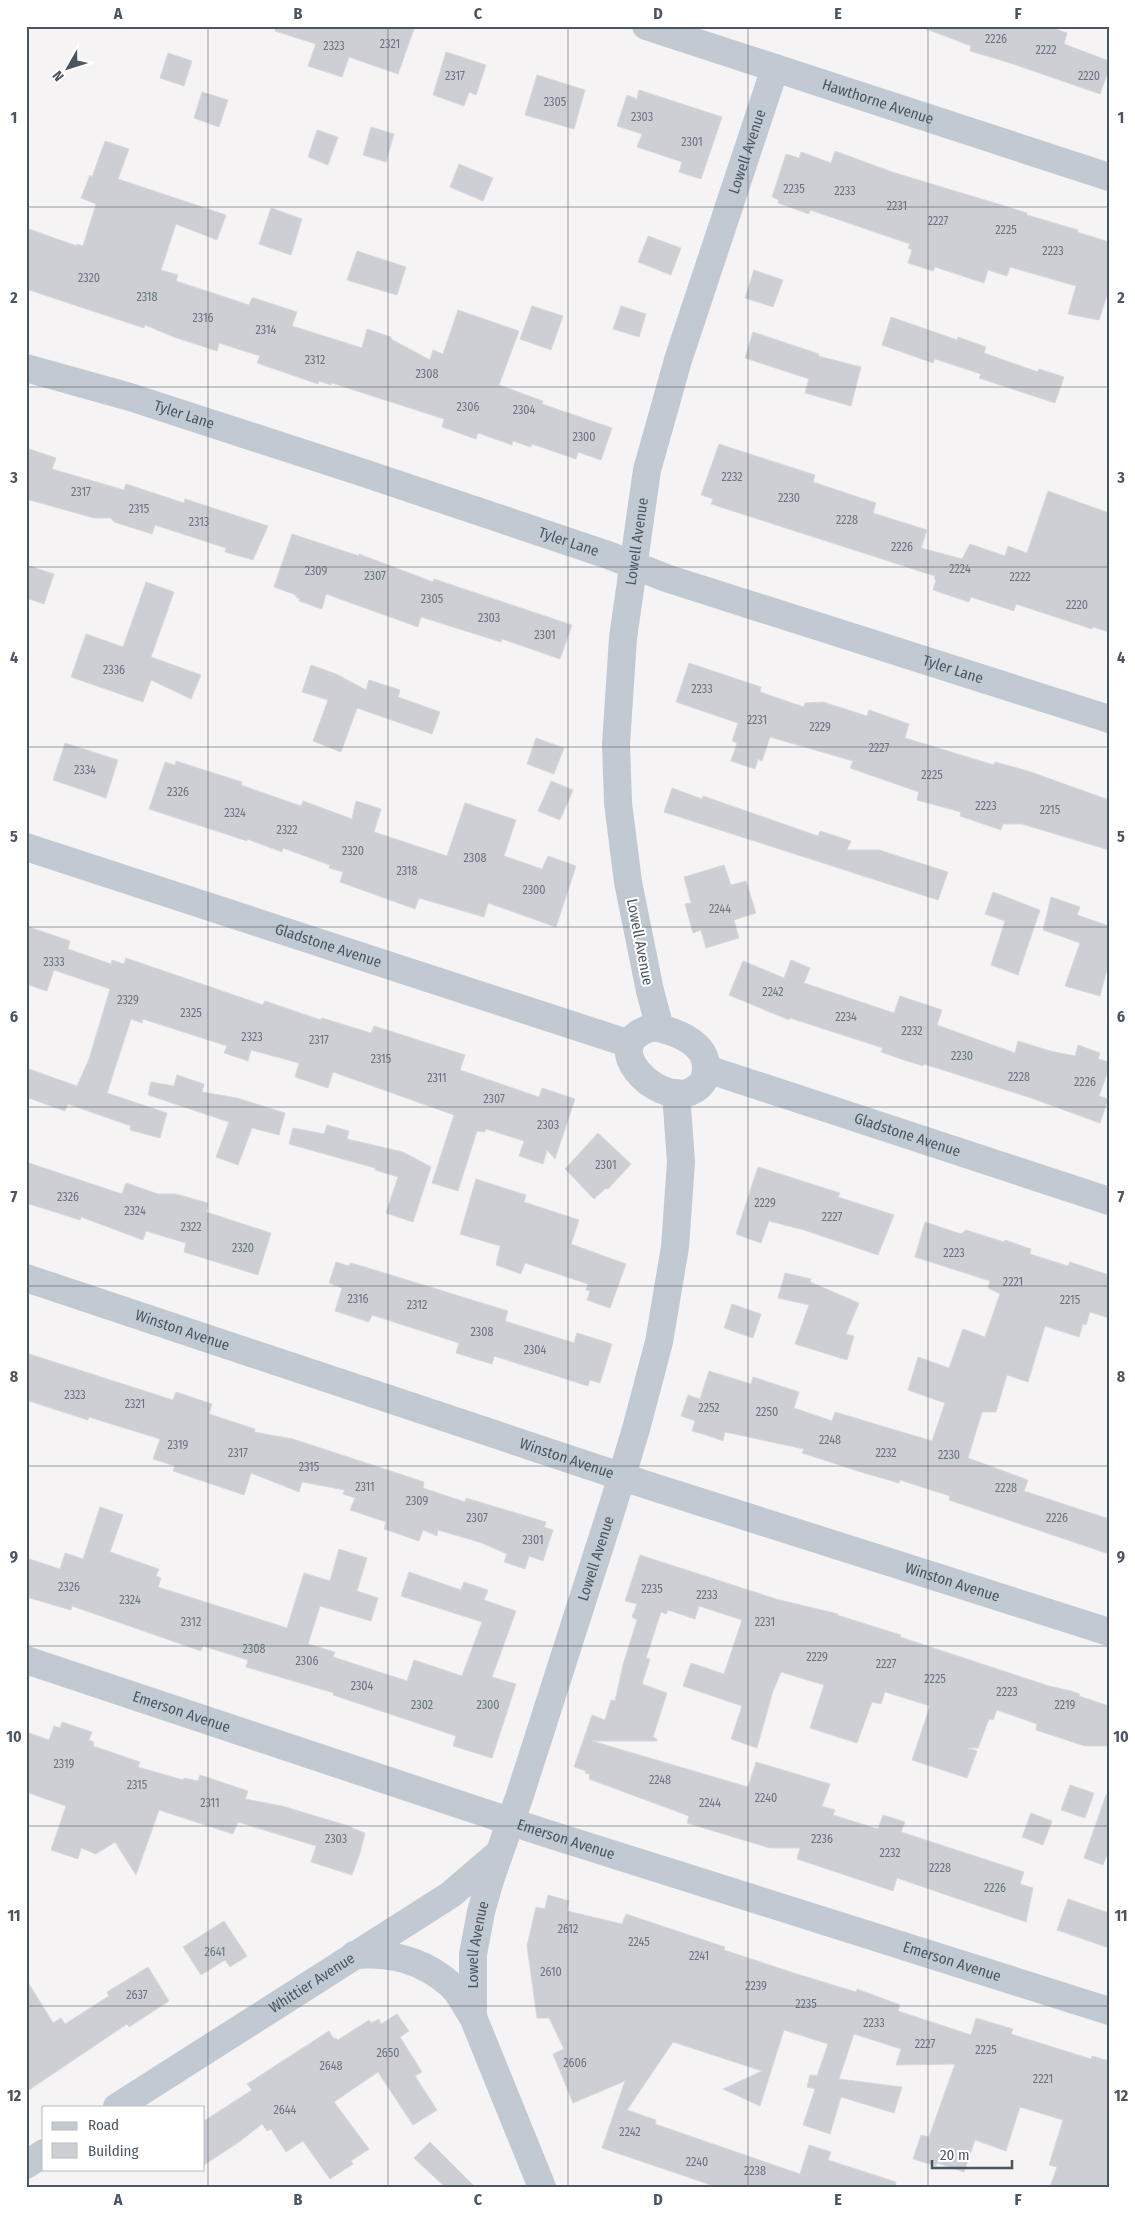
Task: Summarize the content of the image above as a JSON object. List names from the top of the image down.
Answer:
{
  "streets": {
    "street": [
      "Hawthorne Avenue",
      "Lowell Avenue",
      "Tyler Lane",
      "Gladstone Avenue",
      "Winston Avenue",
      "Emerson Avenue",
      "Whittier Avenue"
    ]
  },
  "crossings": [
    ["Hawthorne Avenue", "Lowell Avenue"],
    ["Lowell Avenue", "Tyler Lane"],
    ["Lowell Avenue", "Gladstone Avenue"],
    ["Lowell Avenue", "Winston Avenue"],
    ["Lowell Avenue", "Emerson Avenue"],
    ["Lowell Avenue", "Whittier Avenue"]
  ],
  "house_numbers": [
    "2226",
    "2321",
    "2323",
    "2222",
    "2317",
    "2220",
    "2305",
    "2303",
    "2301",
    "2235",
    "2233",
    "2231",
    "2227",
    "2225",
    "2223",
    "2320",
    "2318",
    "2316",
    "2314",
    "2312",
    "2308",
    "2306",
    "2304",
    "2300",
    "2232",
    "2317",
    "2230",
    "2315",
    "2228",
    "2313",
    "2226",
    "2224",
    "2309",
    "2307",
    "2222",
    "2305",
    "2220",
    "2303",
    "2301",
    "2336",
    "2233",
    "2231",
    "2229",
    "2227",
    "2334",
    "2225",
    "2326",
    "2223",
    "2215",
    "2324",
    "2322",
    "2320",
    "2308",
    "2318",
    "2300",
    "2244",
    "2333",
    "2242",
    "2329",
    "2325",
    "2234",
    "2232",
    "2323",
    "2317",
    "2230",
    "2315",
    "2228",
    "2311",
    "2226",
    "2307",
    "2303",
    "2301",
    "2326",
    "2229",
    "2324",
    "2227",
    "2322",
    "2320",
    "2223",
    "2221",
    "2316",
    "2215",
    "2312",
    "2308",
    "2304",
    "2323",
    "2321",
    "2252",
    "2250",
    "2248",
    "2319",
    "2317",
    "2232",
    "2230",
    "2315",
    "2311",
    "2228",
    "2309",
    "2307",
    "2226",
    "2301",
    "2326",
    "2235",
    "2233",
    "2324",
    "2312",
    "2231",
    "2308",
    "2229",
    "2306",
    "2227",
    "2225",
    "2304",
    "2223",
    "2302",
    "2300",
    "2219",
    "2319",
    "2248",
    "2315",
    "2240",
    "2311",
    "2244",
    "2303",
    "2236",
    "2232",
    "2228",
    "2226",
    "2612",
    "2245",
    "2641",
    "2241",
    "2610",
    "2239",
    "2637",
    "2235",
    "2233",
    "2227",
    "2225",
    "2650",
    "2606",
    "2648",
    "2221",
    "2644",
    "2242",
    "2240",
    "2238"
  ],
  "legend": ["Road", "Building"],
  "scale_bar": "20 m",
  "north": "bottom left",
  "grid": {
    "columns": [
      "A",
      "B",
      "C",
      "D",
      "E",
      "F"
    ],
    "rows": [
      "1",
      "2",
      "3",
      "4",
      "5",
      "6",
      "7",
      "8",
      "9",
      "10",
      "11",
      "12"
    ]
  }
}
